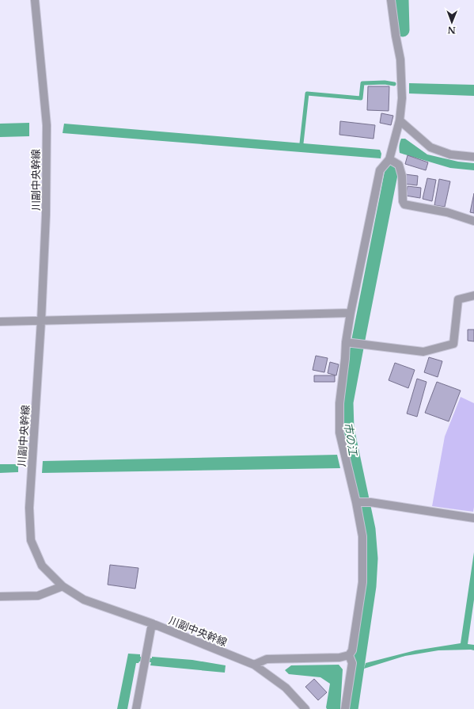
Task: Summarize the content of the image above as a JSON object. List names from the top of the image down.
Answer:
{
  "streets": {
    "street": ["川副中央幹線"]
  },
  "water": ["市の江"],
  "north": "bottom"
}
